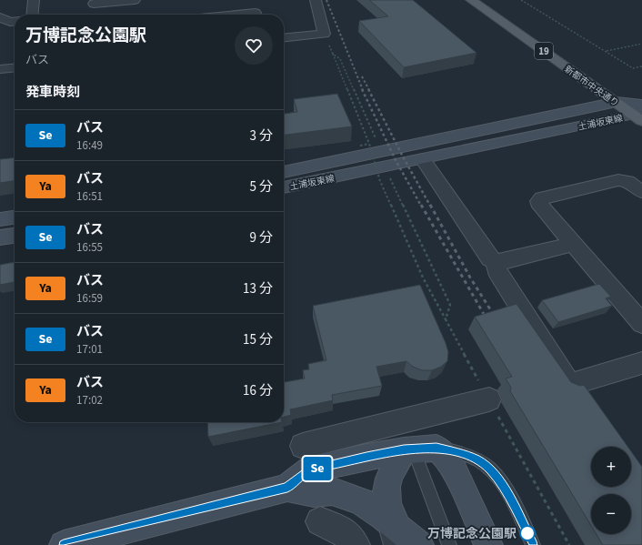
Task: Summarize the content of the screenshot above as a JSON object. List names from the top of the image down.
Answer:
{
  "streets": {
    "main road": ["19", "新都市中央通り", "土浦坂東線"]
  },
  "crossings": [
    ["新都市中央通り", "土浦坂東線"]
  ],
  "places": ["万博記念公園駅"],
  "lines": ["bus line Se"],
  "page": {
    "on_map": "Se",
    "heading": [
      ["万博記念公園駅", "バス"],
      "発車時刻"
    ],
    "list": [
      {
        "mark": "Se",
        "name": "バス",
        "note": "16:49",
        "value": "3 分"
      },
      {
        "mark": "Ya",
        "name": "バス",
        "note": "16:51",
        "value": "5 分"
      },
      {
        "mark": "Se",
        "name": "バス",
        "note": "16:55",
        "value": "9 分"
      },
      {
        "mark": "Ya",
        "name": "バス",
        "note": "16:59",
        "value": "13 分"
      },
      {
        "mark": "Se",
        "name": "バス",
        "note": "17:01",
        "value": "15 分"
      },
      {
        "mark": "Ya",
        "name": "バス",
        "note": "17:02",
        "value": "16 分"
      }
    ],
    "map_buttons": ["+", "−"]
  }
}
